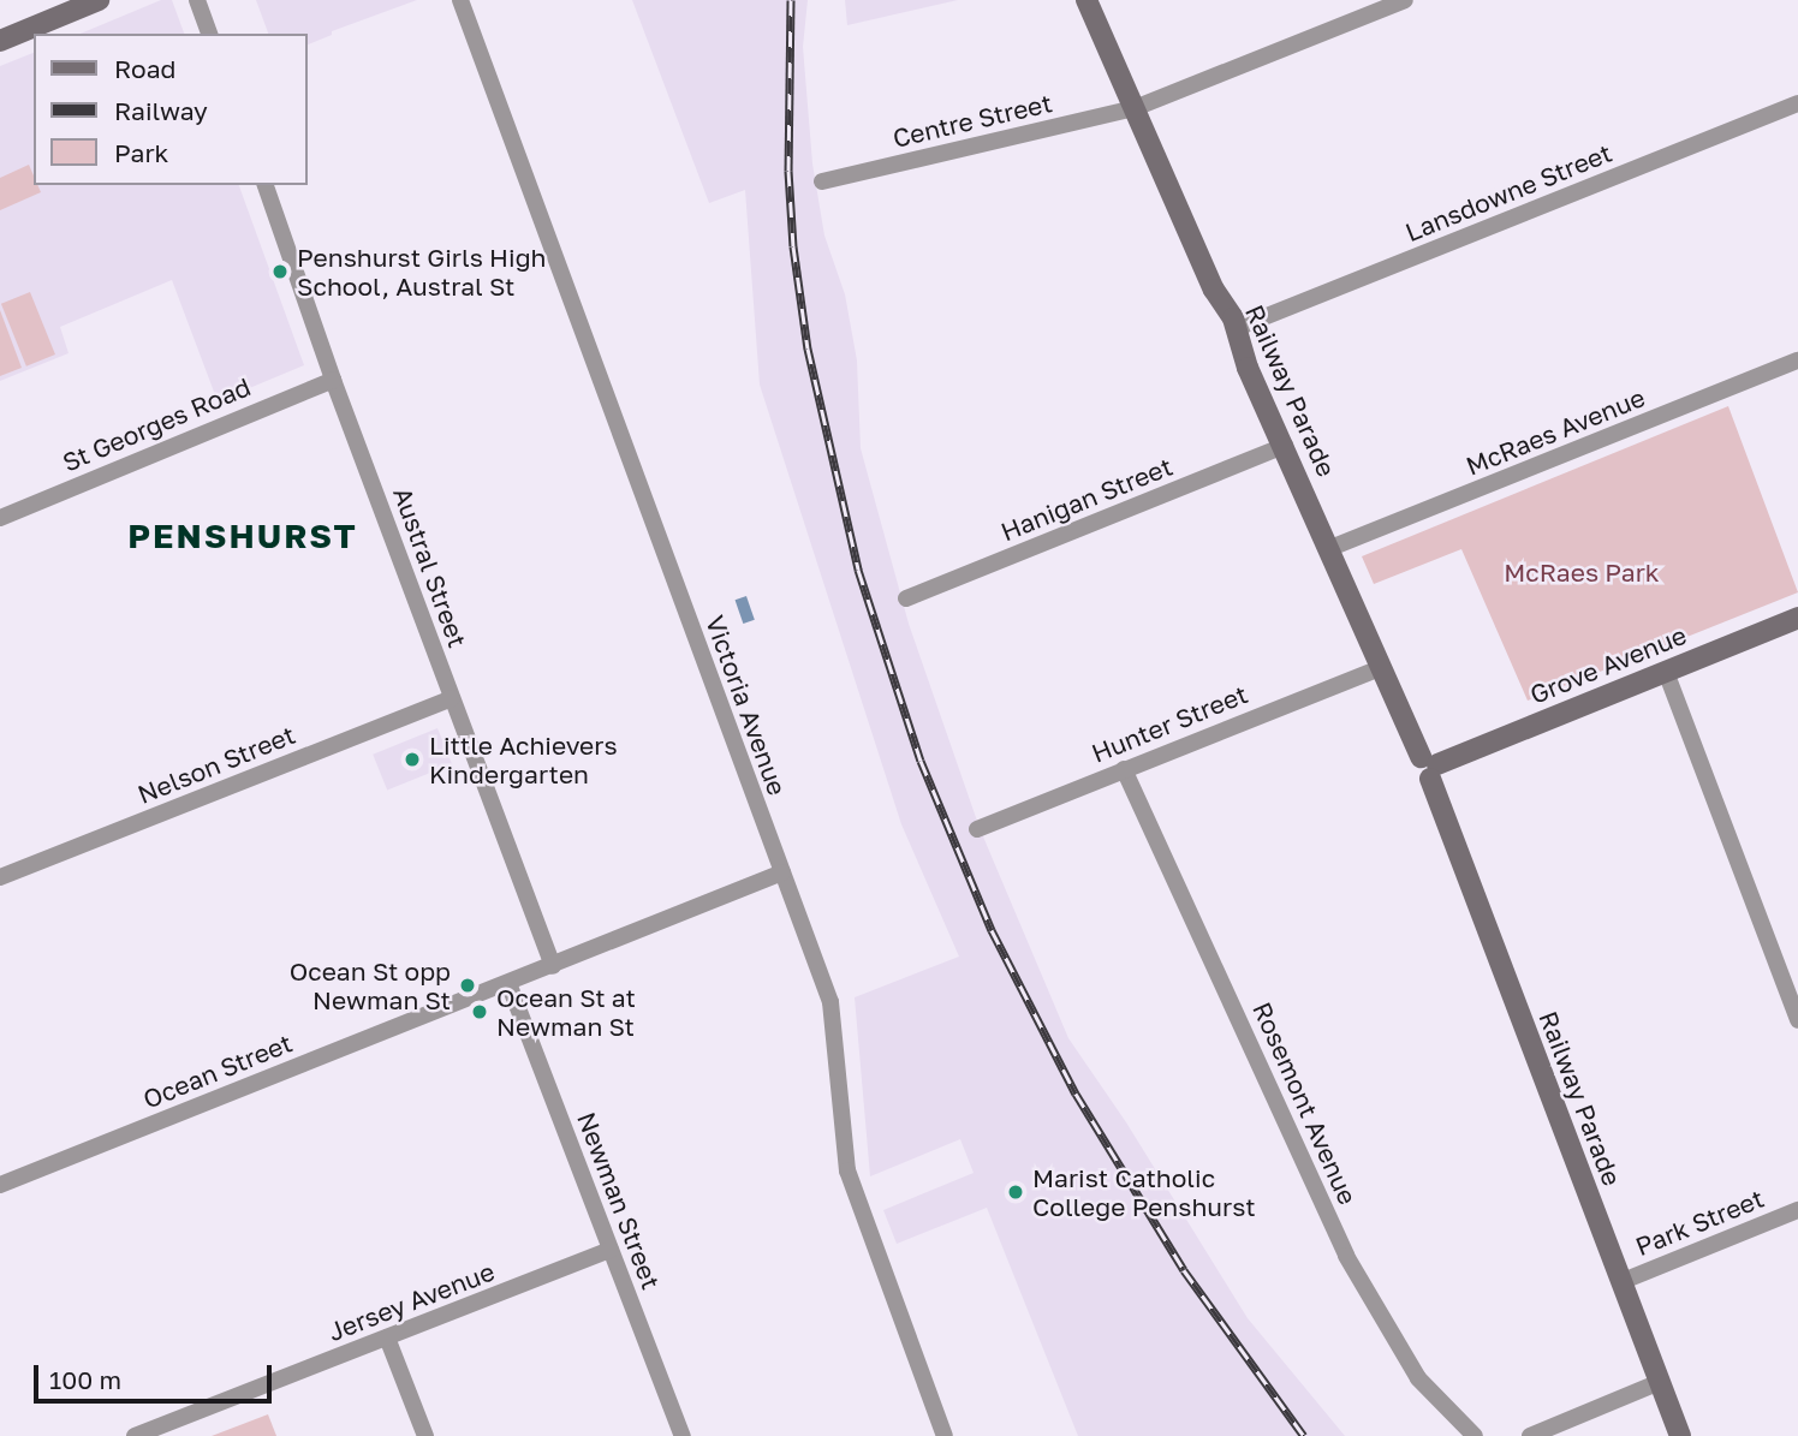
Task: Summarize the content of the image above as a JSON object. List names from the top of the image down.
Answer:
{
  "streets": {
    "street": [
      "Centre Street",
      "Lansdowne Street",
      "Railway Parade",
      "St Georges Road",
      "McRaes Avenue",
      "Hanigan Street",
      "Austral Street",
      "Grove Avenue",
      "Victoria Avenue",
      "Hunter Street",
      "Nelson Street",
      "Ocean Street",
      "Rosemont Avenue",
      "Newman Street",
      "Park Street",
      "Jersey Avenue"
    ]
  },
  "crossings": [
    ["Centre Street", "Railway Parade"],
    ["Lansdowne Street", "Railway Parade"],
    ["Railway Parade", "McRaes Avenue"],
    ["Railway Parade", "Hanigan Street"],
    ["Railway Parade", "Grove Avenue"],
    ["Railway Parade", "Hunter Street"],
    ["Railway Parade", "Park Street"],
    ["St Georges Road", "Austral Street"],
    ["Austral Street", "Nelson Street"],
    ["Austral Street", "Ocean Street"],
    ["Victoria Avenue", "Ocean Street"],
    ["Hunter Street", "Rosemont Avenue"],
    ["Ocean Street", "Newman Street"],
    ["Newman Street", "Jersey Avenue"]
  ],
  "districts": ["PENSHURST"],
  "parks": ["McRaes Park"],
  "places": [
    "Penshurst Girls High School, Austral St",
    "Little Achievers Kindergarten",
    "Ocean St opp Newman St",
    "Ocean St at Newman St",
    "Marist Catholic College Penshurst"
  ],
  "legend": ["Road", "Railway", "Park"],
  "scale_bar": "100 m"
}
